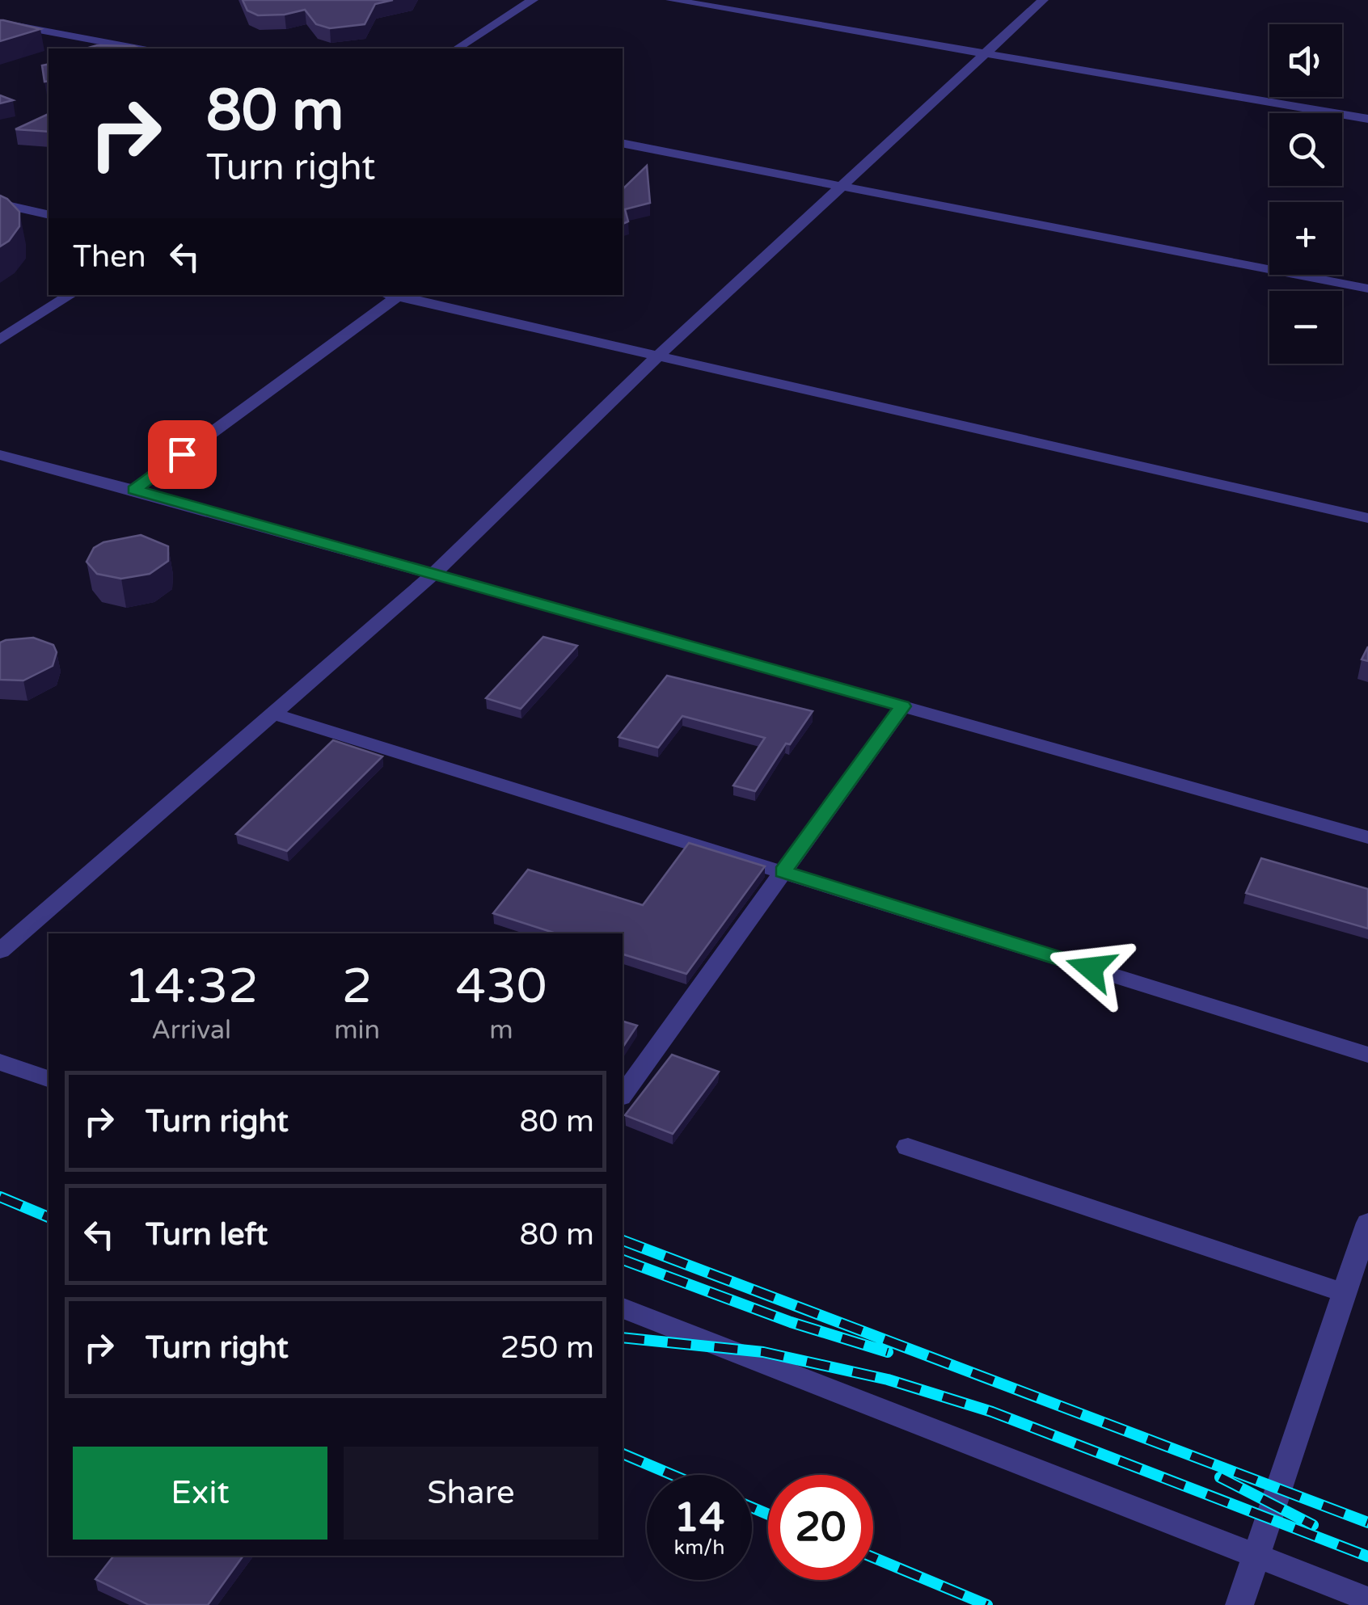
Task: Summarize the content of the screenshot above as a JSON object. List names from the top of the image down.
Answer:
{
  "page": {
    "map_buttons": ["+", "−"],
    "turn": ["80 m", "Turn right"],
    "then": "Then",
    "eta": [
      "14:32",
      "Arrival",
      "2",
      "min",
      "430",
      "m"
    ],
    "list": [
      {
        "name": "Turn right",
        "value": "80 m"
      },
      {
        "name": "Turn left",
        "value": "80 m"
      },
      {
        "name": "Turn right",
        "value": "250 m"
      }
    ],
    "buttons": ["Exit", "Share"],
    "speed": "14 km/h",
    "limit": "20"
  }
}
